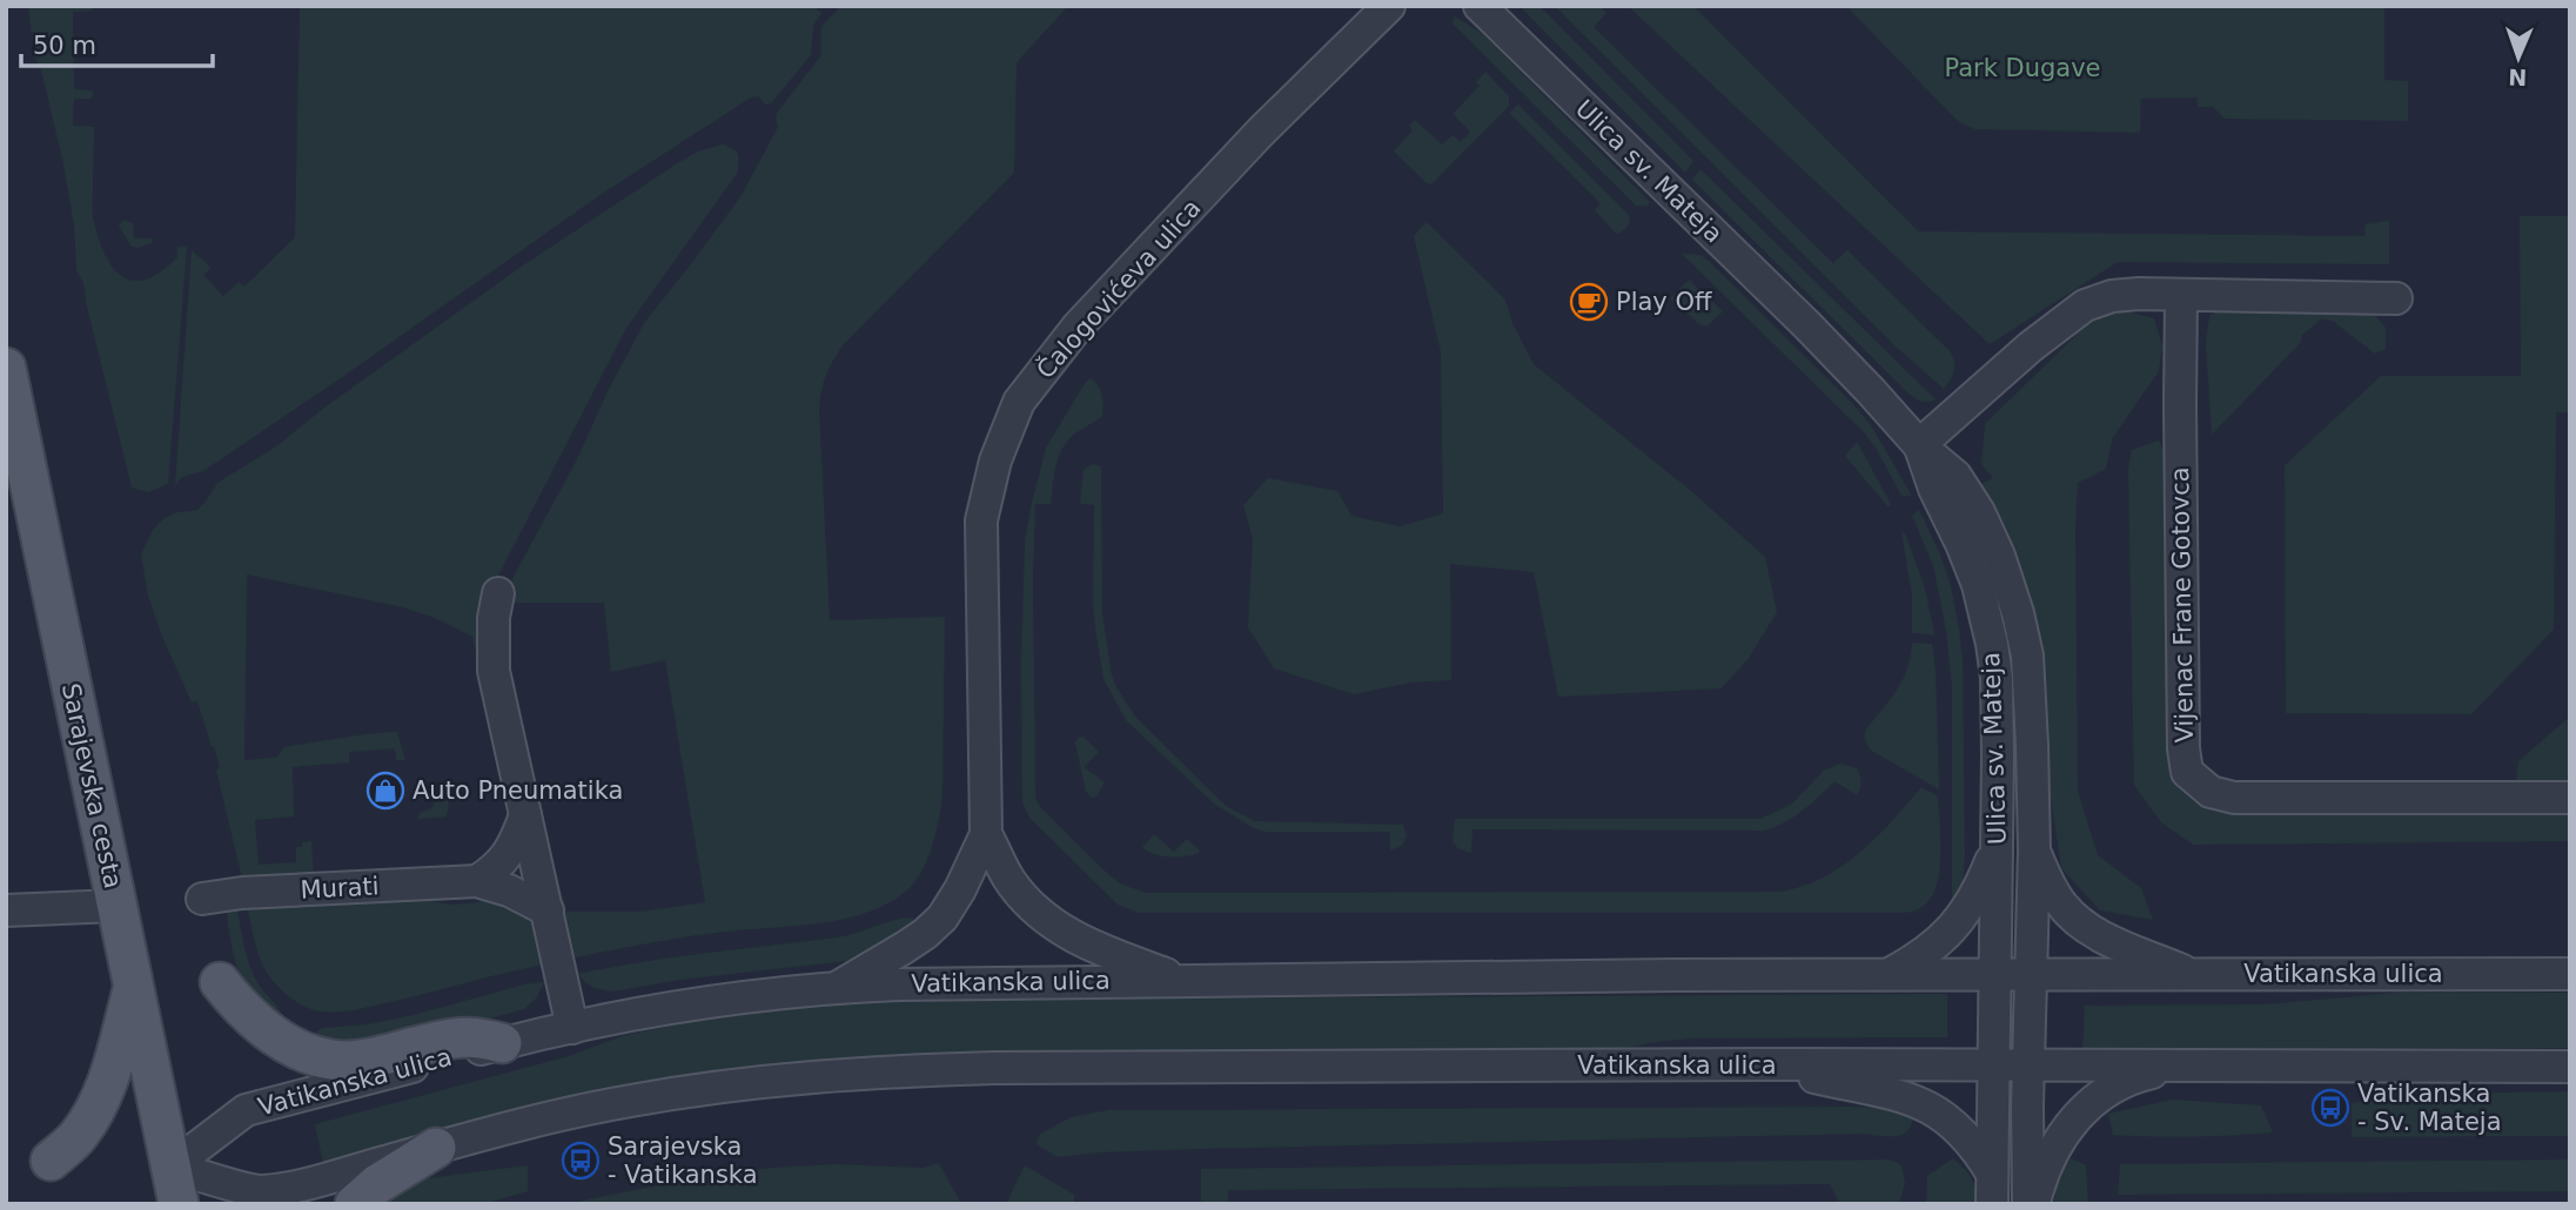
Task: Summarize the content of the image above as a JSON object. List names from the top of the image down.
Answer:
{
  "streets": {
    "main road": ["Sarajevska cesta"],
    "street": [
      "Ulica sv. Mateja",
      "Čalogovićeva ulica",
      "Vijenac Frane Gotovca",
      "Murati",
      "Vatikanska ulica"
    ]
  },
  "crossings": [
    ["Ulica sv. Mateja", "Vatikanska ulica"],
    ["Čalogovićeva ulica", "Vatikanska ulica"],
    ["Sarajevska cesta", "Vatikanska ulica"]
  ],
  "parks": ["Park Dugave"],
  "places": {
    "cafe": ["Play Off"],
    "shop": ["Auto Pneumatika"],
    "bus stop": ["Vatikanska - Sv. Mateja", "Sarajevska - Vatikanska"]
  },
  "scale_bar": "50 m",
  "north": "bottom"
}
